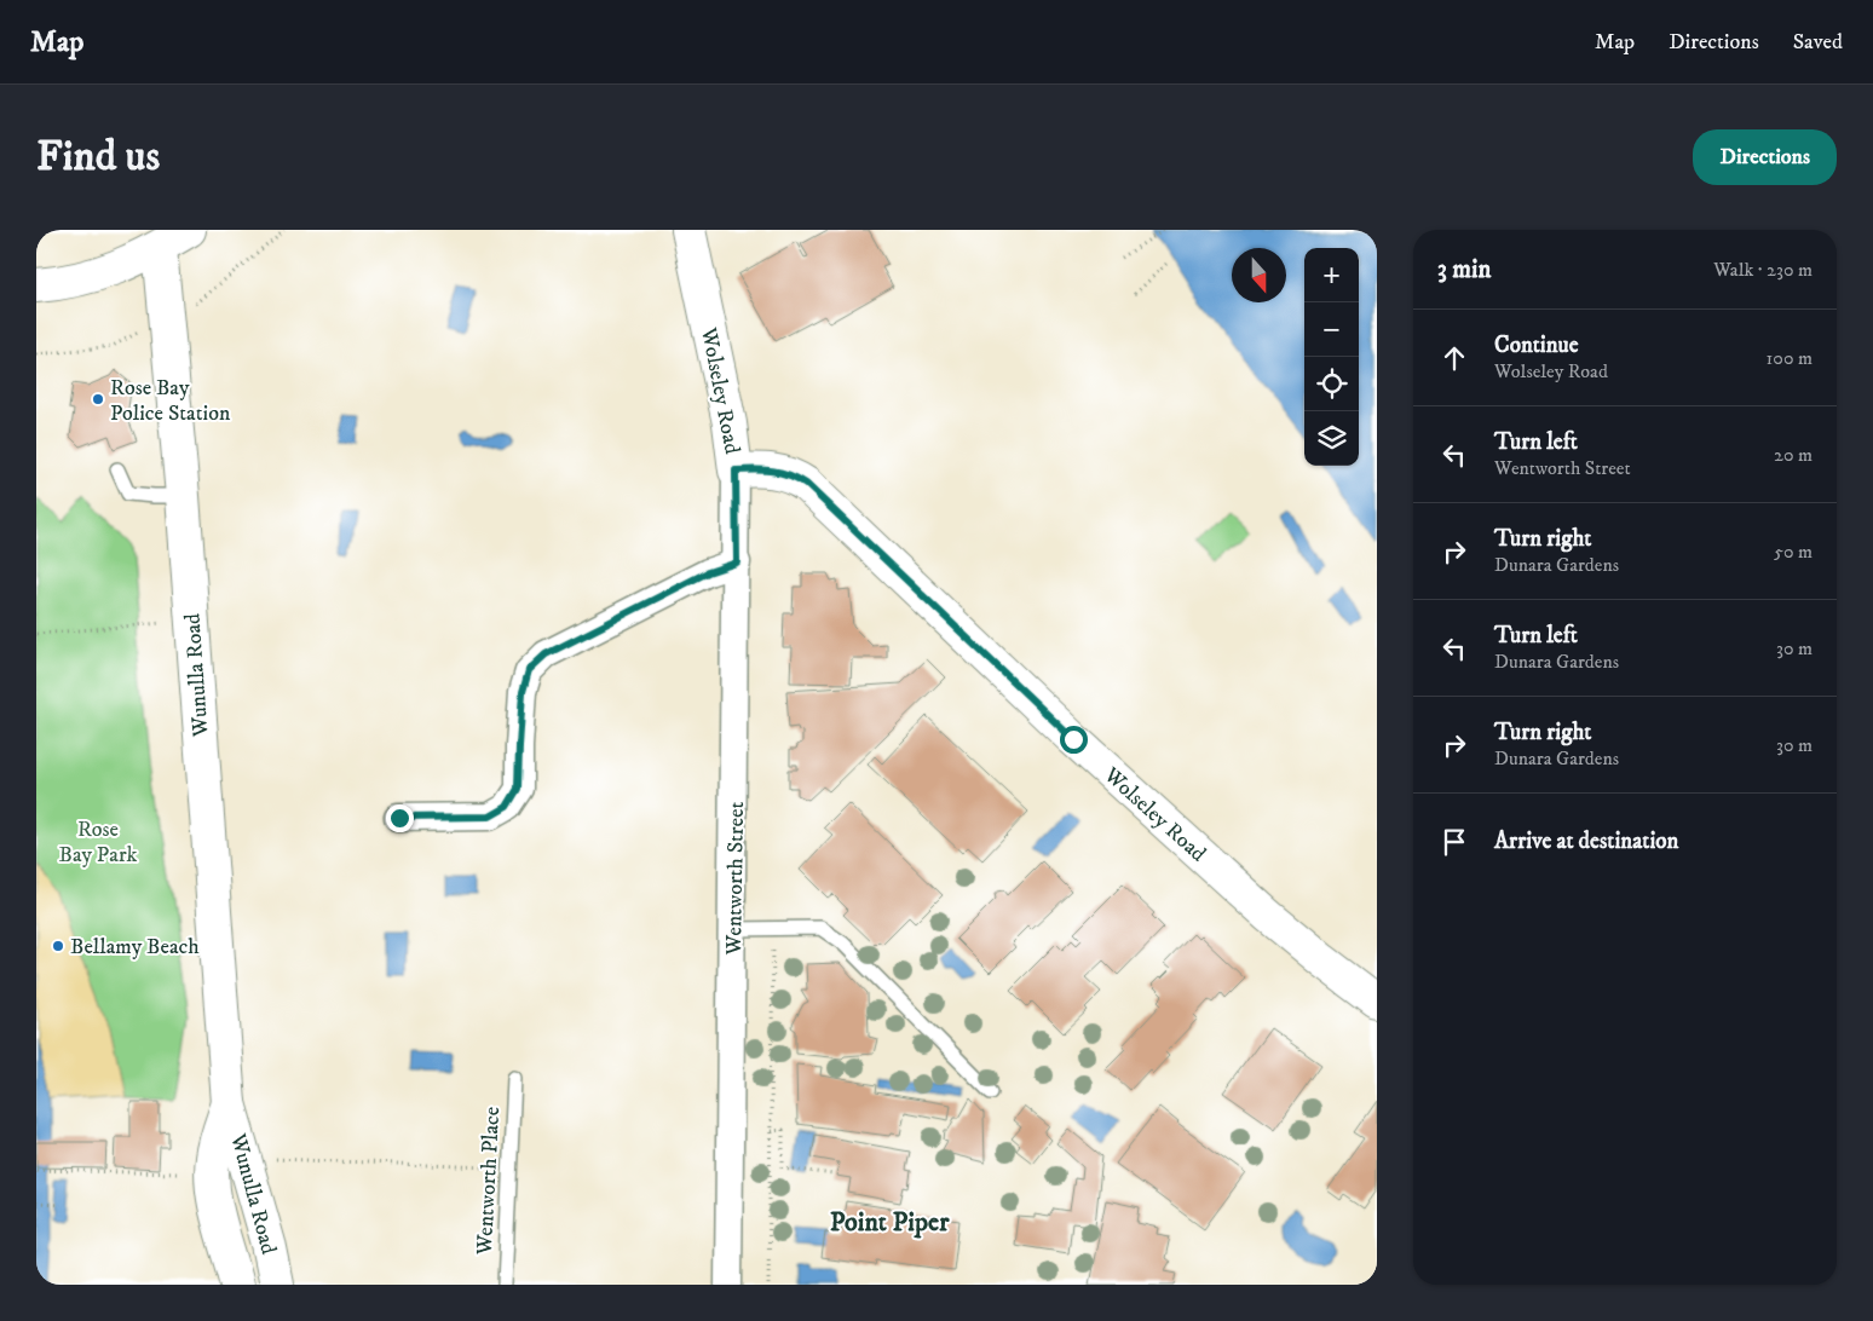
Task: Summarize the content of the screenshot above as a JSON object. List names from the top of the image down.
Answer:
{
  "streets": {
    "street": ["Wolseley Road", "Wunulla Road", "Wentworth Street"],
    "lane": ["Wentworth Place"]
  },
  "crossings": [
    ["Wolseley Road", "Wentworth Street"]
  ],
  "districts": ["Point Piper"],
  "parks": ["Rose Bay Park"],
  "places": ["Rose Bay Police Station", "Bellamy Beach"],
  "north": "bottom",
  "page": {
    "header": "Map",
    "nav": ["Map", "Directions", "Saved"],
    "buttons": "Directions",
    "title": "Find us",
    "heading": ["3 min", "Walk · 230 m"],
    "map_buttons": ["+", "−"],
    "list": [
      ["Continue", "Wolseley Road", "100 m"],
      ["Turn left", "Wentworth Street", "20 m"],
      ["Turn right", "Dunara Gardens", "50 m"],
      ["Turn left", "Dunara Gardens", "30 m"],
      ["Turn right", "Dunara Gardens", "30 m"],
      "Arrive at destination"
    ]
  }
}
